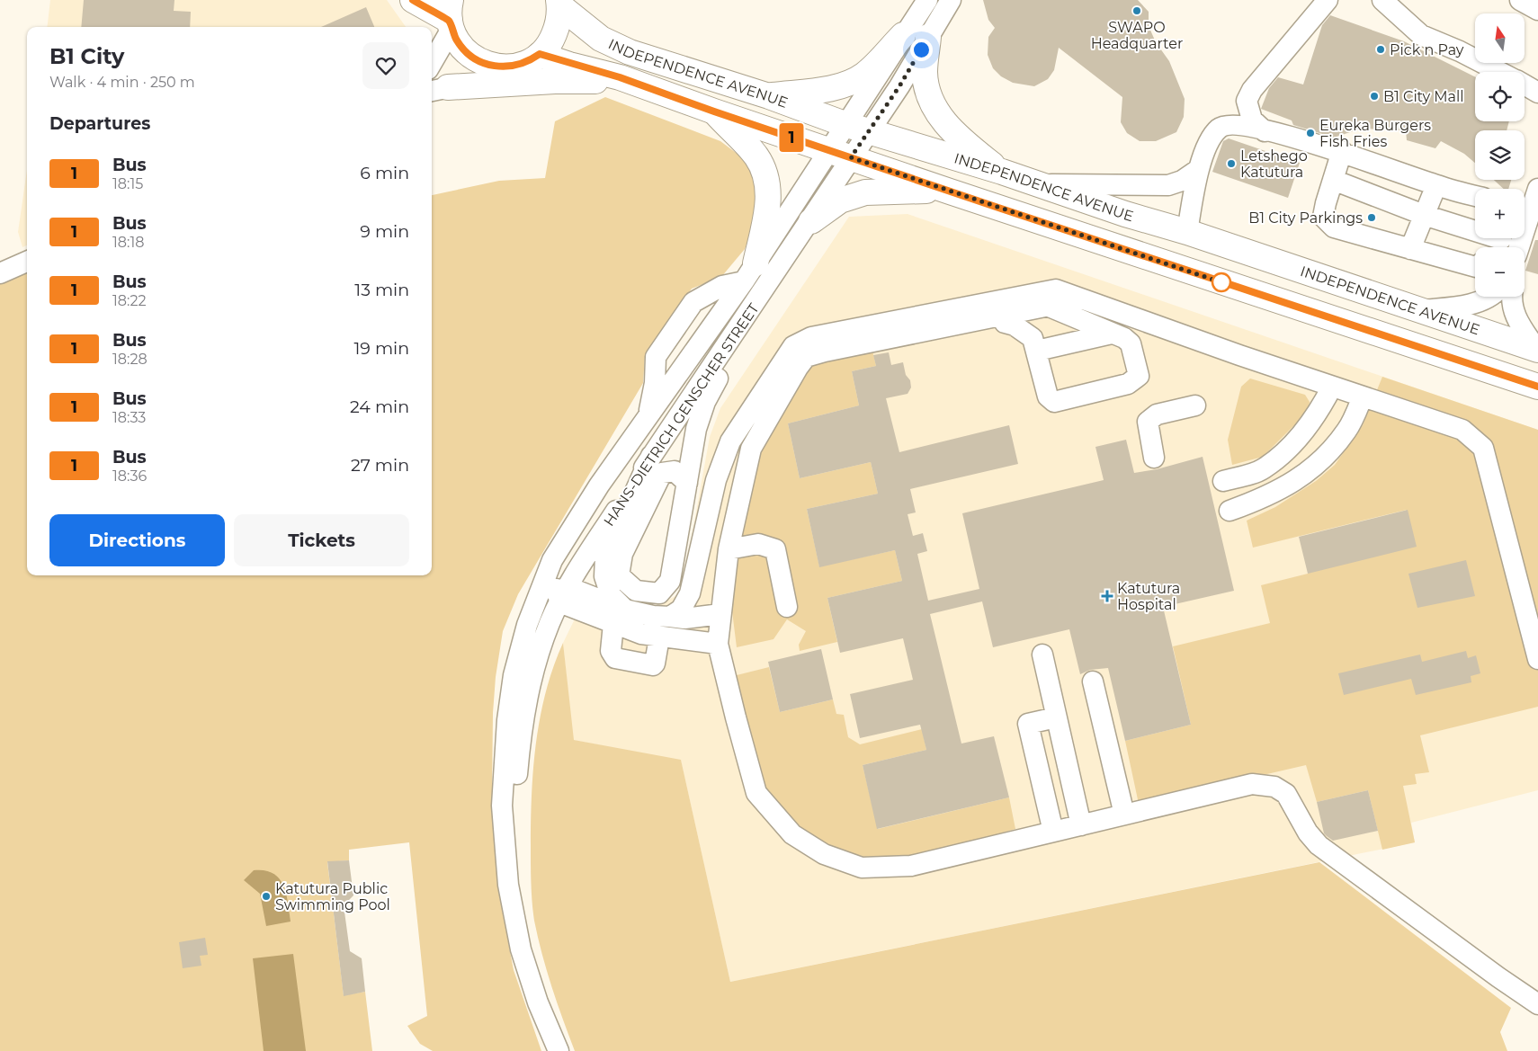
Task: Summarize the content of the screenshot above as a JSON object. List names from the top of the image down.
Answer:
{
  "streets": {
    "main road": ["INDEPENDENCE AVENUE"],
    "street": ["HANS-DIETRICH GENSCHER STREET"]
  },
  "crossings": [
    ["INDEPENDENCE AVENUE", "HANS-DIETRICH GENSCHER STREET"]
  ],
  "places": {
    "other": [
      "SWAPO Headquarter",
      "Pick n Pay",
      "B1 City Mall",
      "Eureka Burgers Fish Fries",
      "Letshego Katutura",
      "B1 City Parkings",
      "Katutura Public Swimming Pool"
    ],
    "health": ["Katutura Hospital"]
  },
  "lines": ["bus line 1"],
  "north": "top",
  "page": {
    "on_map": "1",
    "map_buttons": ["+", "−"],
    "heading": [
      ["B1 City", "Walk · 4 min · 250 m"],
      "Departures"
    ],
    "list": [
      {
        "mark": "1",
        "name": "Bus",
        "note": "18:15",
        "value": "6 min"
      },
      {
        "mark": "1",
        "name": "Bus",
        "note": "18:18",
        "value": "9 min"
      },
      {
        "mark": "1",
        "name": "Bus",
        "note": "18:22",
        "value": "13 min"
      },
      {
        "mark": "1",
        "name": "Bus",
        "note": "18:28",
        "value": "19 min"
      },
      {
        "mark": "1",
        "name": "Bus",
        "note": "18:33",
        "value": "24 min"
      },
      {
        "mark": "1",
        "name": "Bus",
        "note": "18:36",
        "value": "27 min"
      }
    ],
    "buttons": ["Directions", "Tickets"]
  }
}
